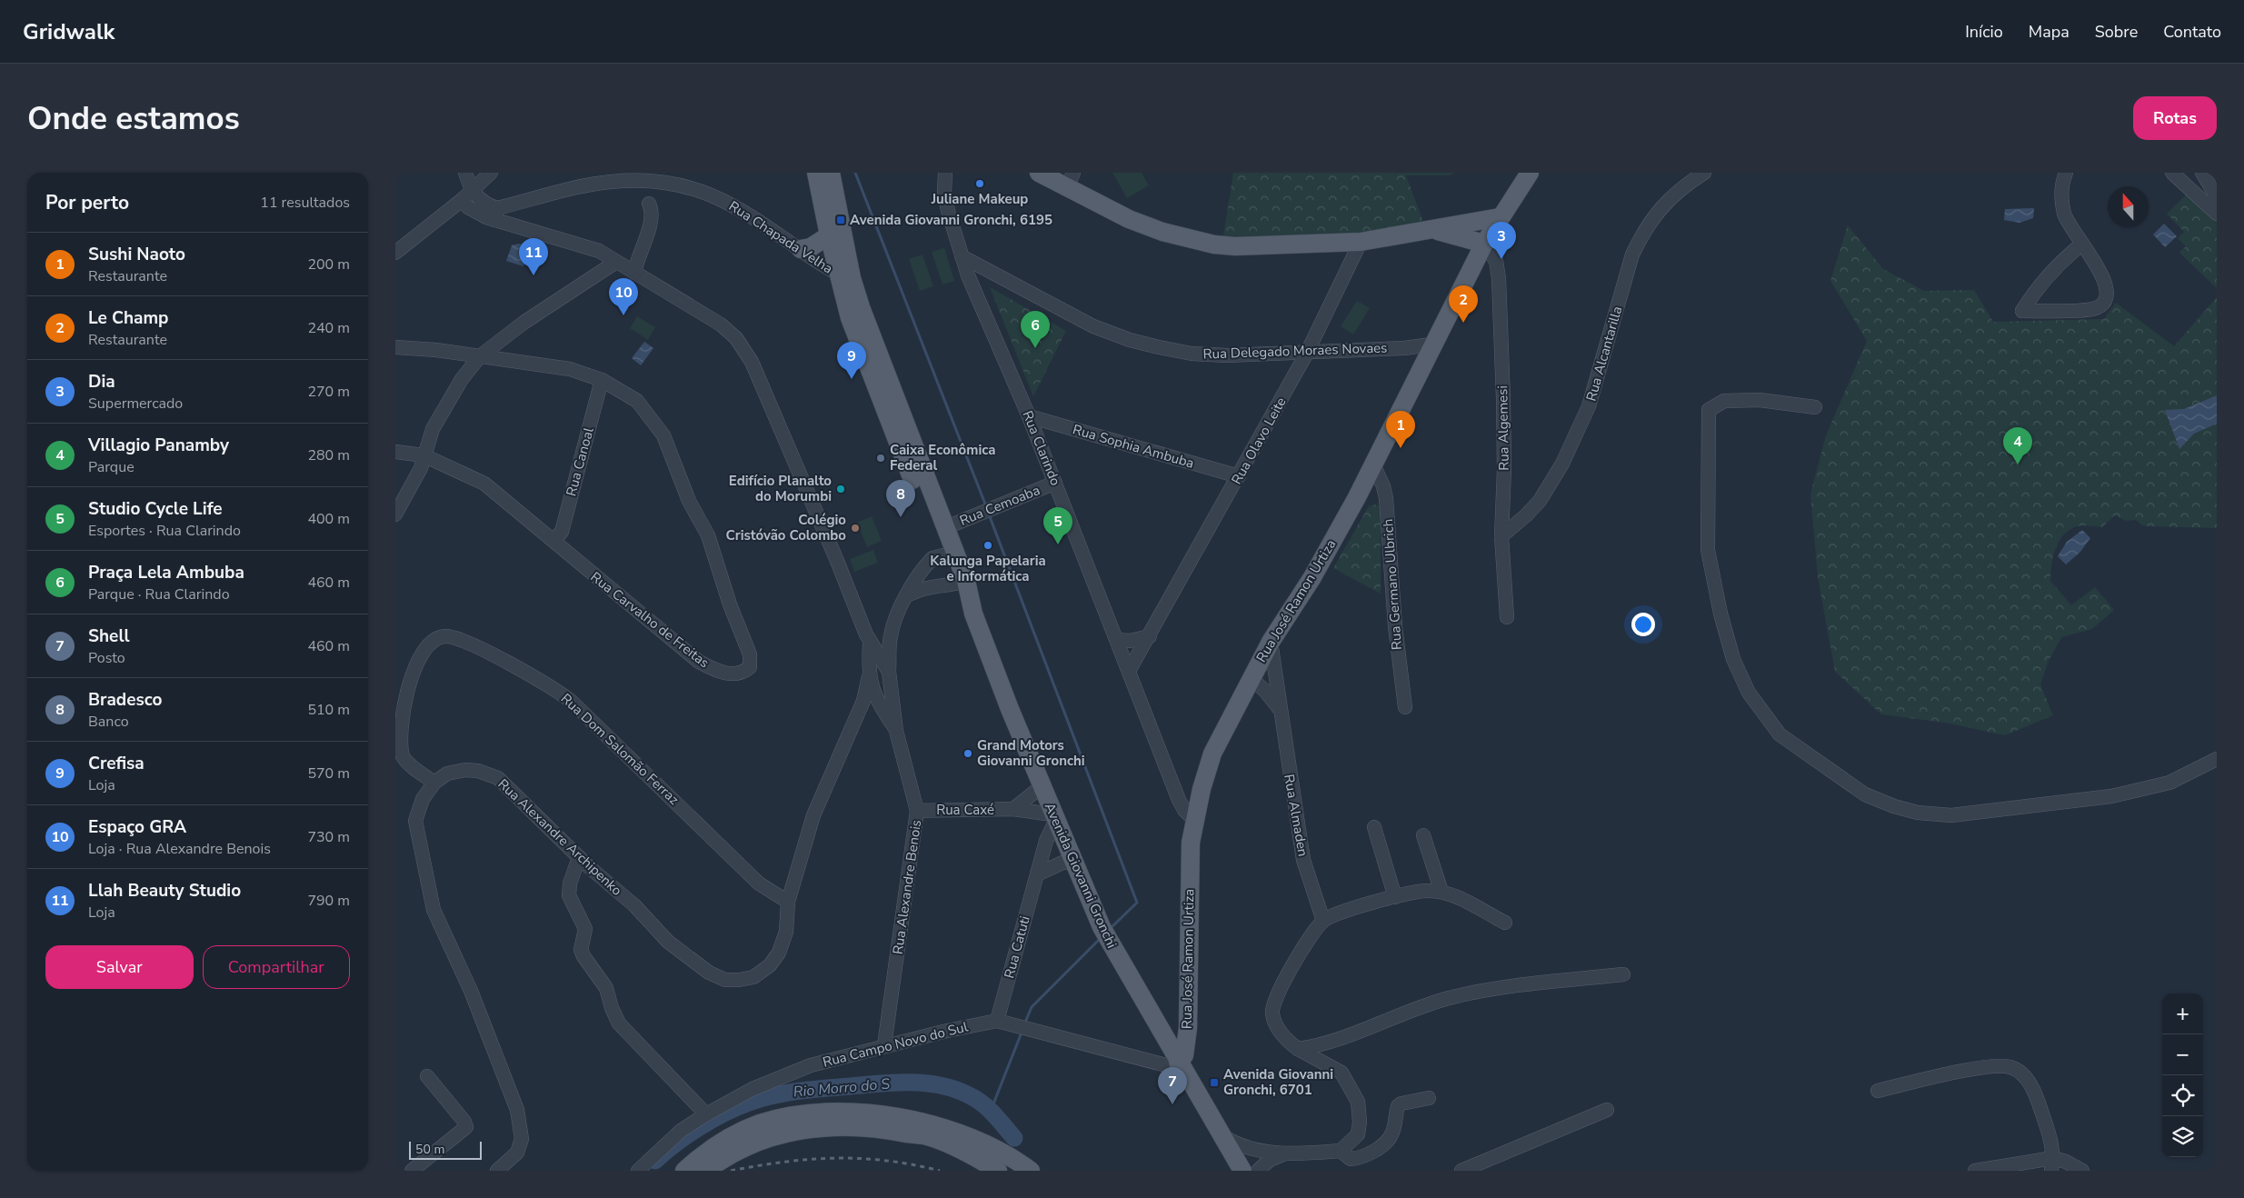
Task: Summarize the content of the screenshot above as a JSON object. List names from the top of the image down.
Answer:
{
  "streets": {
    "main road": ["Rua José Ramon Urtiza", "Avenida Giovanni Gronchi"],
    "street": [
      "Rua Chapada Velha",
      "Rua Delegado Moraes Novaes",
      "Rua Alcantarilla",
      "Rua Algemesi",
      "Rua Olavo Leite",
      "Rua Sophia Ambuba",
      "Rua Clarindo",
      "Rua Canoal",
      "Rua Cemoaba",
      "Rua Germano Ulbrich",
      "Rua Carvalho de Freitas",
      "Rua Dom Salomão Ferraz",
      "Rua Caxé",
      "Rua Almaden",
      "Rua Alexandre Archipenko",
      "Rua Alexandre Benois",
      "Rua Catuti",
      "Rua Campo Novo do Sul"
    ]
  },
  "crossings": [
    ["Rua Chapada Velha", "Avenida Giovanni Gronchi"],
    ["Rua Chapada Velha", "Rua Alexandre Benois"],
    ["Rua Delegado Moraes Novaes", "Rua Olavo Leite"],
    ["Rua Delegado Moraes Novaes", "Rua Clarindo"],
    ["Rua Delegado Moraes Novaes", "Rua José Ramon Urtiza"],
    ["Rua Alcantarilla", "Rua Algemesi"],
    ["Rua Algemesi", "Rua José Ramon Urtiza"],
    ["Rua Olavo Leite", "Rua Sophia Ambuba"],
    ["Rua Olavo Leite", "Rua Clarindo"],
    ["Rua Sophia Ambuba", "Rua Clarindo"],
    ["Rua Clarindo", "Rua Cemoaba"],
    ["Rua Clarindo", "Rua José Ramon Urtiza"],
    ["Rua Canoal", "Rua Carvalho de Freitas"],
    ["Rua Cemoaba", "Avenida Giovanni Gronchi"],
    ["Rua Germano Ulbrich", "Rua José Ramon Urtiza"],
    ["Rua José Ramon Urtiza", "Rua Almaden"],
    ["Rua José Ramon Urtiza", "Avenida Giovanni Gronchi"],
    ["Rua José Ramon Urtiza", "Rua Campo Novo do Sul"],
    ["Rua Dom Salomão Ferraz", "Rua Alexandre Archipenko"],
    ["Rua Caxé", "Avenida Giovanni Gronchi"],
    ["Rua Caxé", "Rua Alexandre Benois"],
    ["Rua Caxé", "Rua Catuti"],
    ["Rua Alexandre Archipenko", "Avenida Giovanni Gronchi"],
    ["Rua Alexandre Archipenko", "Rua Alexandre Benois"],
    ["Avenida Giovanni Gronchi", "Rua Catuti"],
    ["Avenida Giovanni Gronchi", "Rua Campo Novo do Sul"],
    ["Rua Alexandre Benois", "Rua Campo Novo do Sul"],
    ["Rua Catuti", "Rua Campo Novo do Sul"]
  ],
  "water": ["Rio Morro do S"],
  "places": {
    "other": [
      "Juliane Makeup",
      "Caixa Econômica Federal",
      "Edifício Planalto do Morumbi",
      "Colégio Cristóvão Colombo",
      "Kalunga Papelaria e Informática",
      "Grand Motors Giovanni Gronchi"
    ],
    "transit": ["Avenida Giovanni Gronchi, 6195", "Avenida Giovanni Gronchi, 6701"]
  },
  "scale_bar": "50 m",
  "north": "top",
  "page": {
    "header": "Gridwalk",
    "nav": [
      "Início",
      "Mapa",
      "Sobre",
      "Contato"
    ],
    "buttons": [
      "Rotas",
      ["Salvar", "Compartilhar"]
    ],
    "title": "Onde estamos",
    "heading": ["Por perto", "11 resultados"],
    "pins": [
      "3",
      "11",
      "10",
      "2",
      "6",
      "9",
      "1",
      "4",
      "8",
      "5",
      "7"
    ],
    "list": [
      {
        "mark": "1",
        "name": "Sushi Naoto",
        "note": "Restaurante",
        "value": "200 m"
      },
      {
        "mark": "2",
        "name": "Le Champ",
        "note": "Restaurante",
        "value": "240 m"
      },
      {
        "mark": "3",
        "name": "Dia",
        "note": "Supermercado",
        "value": "270 m"
      },
      {
        "mark": "4",
        "name": "Villagio Panamby",
        "note": "Parque",
        "value": "280 m"
      },
      {
        "mark": "5",
        "name": "Studio Cycle Life",
        "note": "Esportes · Rua Clarindo",
        "value": "400 m"
      },
      {
        "mark": "6",
        "name": "Praça Lela Ambuba",
        "note": "Parque · Rua Clarindo",
        "value": "460 m"
      },
      {
        "mark": "7",
        "name": "Shell",
        "note": "Posto",
        "value": "460 m"
      },
      {
        "mark": "8",
        "name": "Bradesco",
        "note": "Banco",
        "value": "510 m"
      },
      {
        "mark": "9",
        "name": "Crefisa",
        "note": "Loja",
        "value": "570 m"
      },
      {
        "mark": "10",
        "name": "Espaço GRA",
        "note": "Loja · Rua Alexandre Benois",
        "value": "730 m"
      },
      {
        "mark": "11",
        "name": "Llah Beauty Studio",
        "note": "Loja",
        "value": "790 m"
      }
    ],
    "map_buttons": ["+", "−"],
    "scale": "50 m"
  }
}
